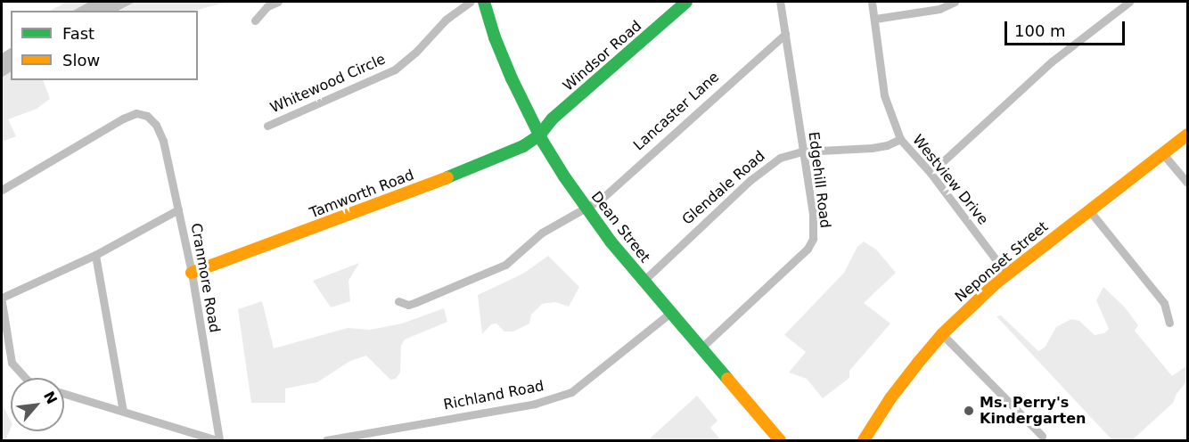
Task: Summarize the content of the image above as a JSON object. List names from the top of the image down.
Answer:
{
  "streets": {
    "main road": [
      "Windsor Road",
      "Tamworth Road",
      "Dean Street",
      "Neponset Street"
    ],
    "street": [
      "Whitewood Circle",
      "Lancaster Lane",
      "Edgehill Road",
      "Westview Drive",
      "Glendale Road",
      "Cranmore Road",
      "Richland Road"
    ]
  },
  "crossings": [
    ["Windsor Road", "Tamworth Road"],
    ["Windsor Road", "Dean Street"],
    ["Lancaster Lane", "Edgehill Road"],
    ["Lancaster Lane", "Dean Street"],
    ["Edgehill Road", "Glendale Road"],
    ["Edgehill Road", "Dean Street"],
    ["Westview Drive", "Glendale Road"],
    ["Westview Drive", "Neponset Street"],
    ["Glendale Road", "Dean Street"],
    ["Tamworth Road", "Dean Street"],
    ["Tamworth Road", "Cranmore Road"],
    ["Dean Street", "Richland Road"]
  ],
  "places": ["Ms. Perry's Kindergarten"],
  "legend": ["Fast", "Slow"],
  "scale_bar": "100 m",
  "north": "top right"
}
